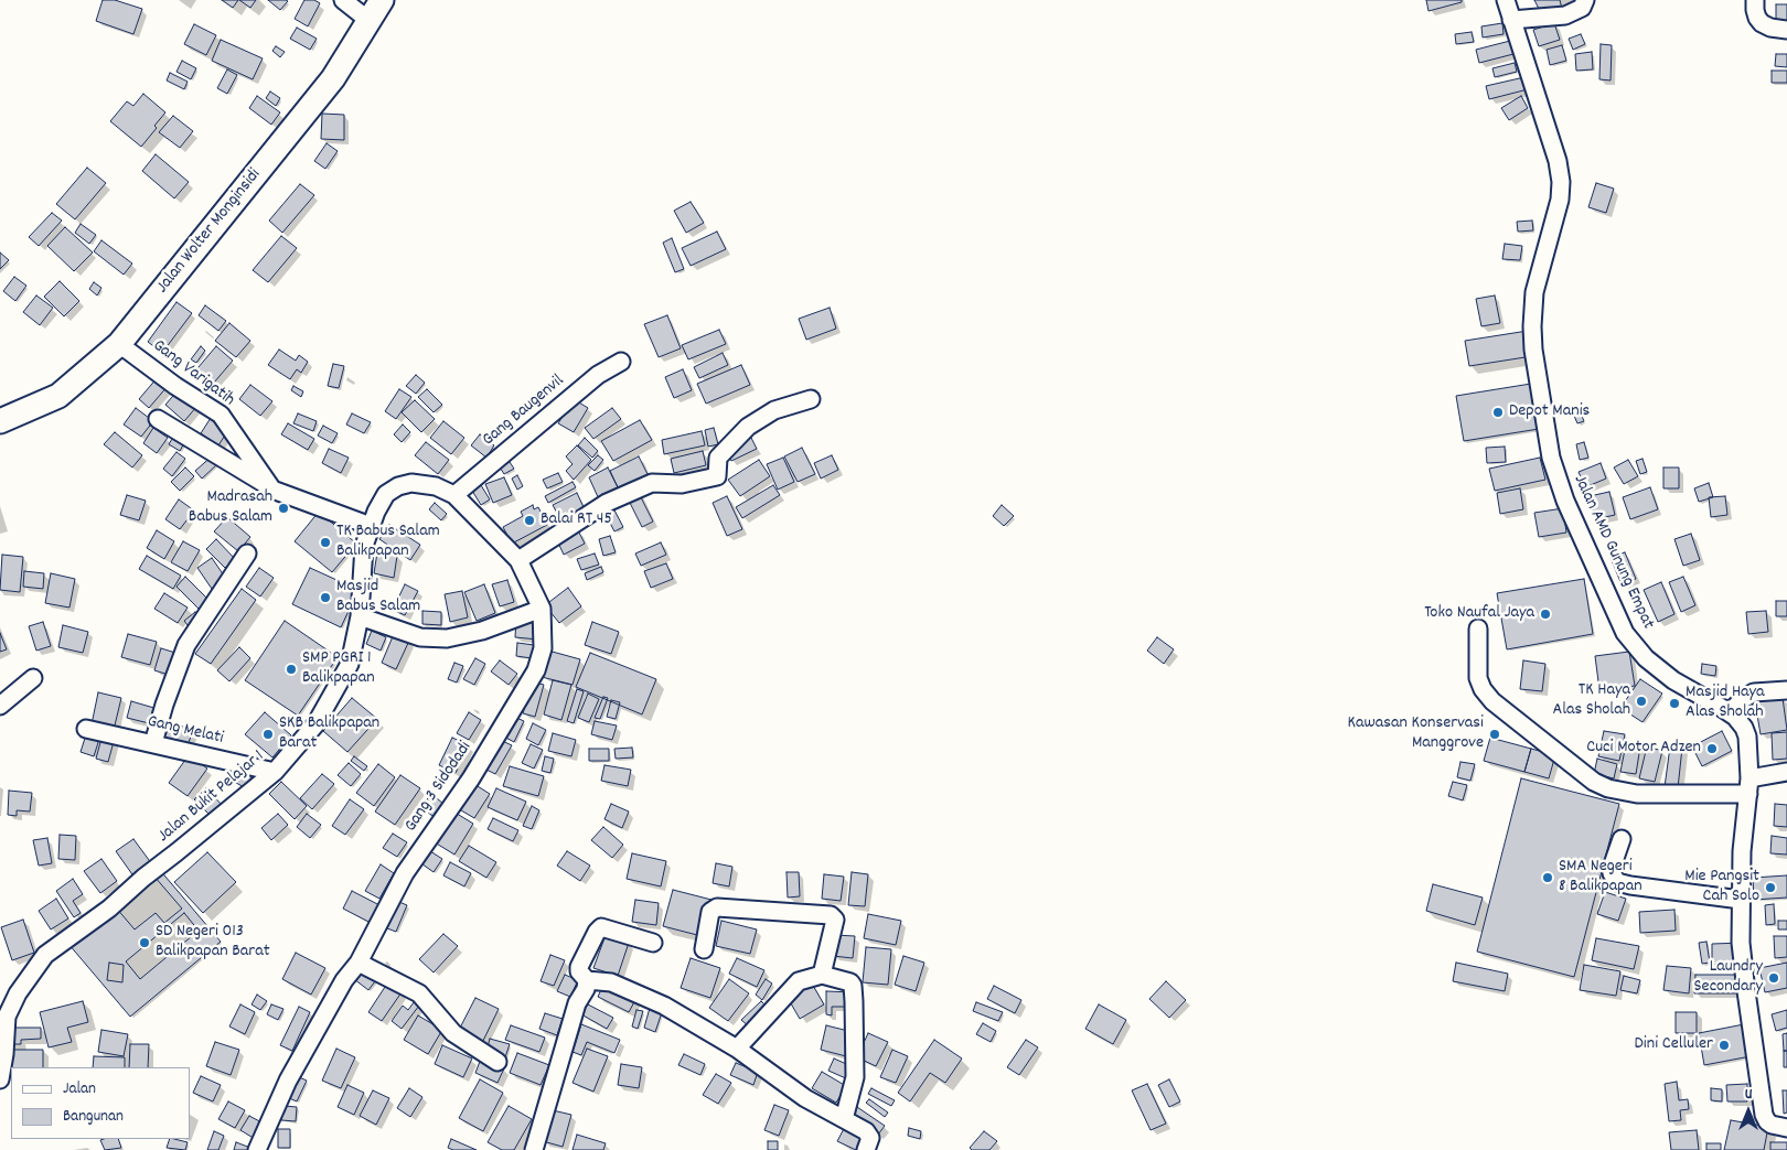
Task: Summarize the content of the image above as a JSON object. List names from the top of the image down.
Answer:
{
  "streets": {
    "main road": ["Jalan Wolter Monginsidi"],
    "street": [
      "Gang Varigatih",
      "Gang Baugenvil",
      "Jalan AMD Gunung Empat",
      "Gang Melati",
      "Gang 3 Sidodadi",
      "Jalan Bukit Pelajar 1"
    ]
  },
  "crossings": [
    ["Jalan Wolter Monginsidi", "Gang Varigatih"],
    ["Gang Baugenvil", "Gang 3 Sidodadi"],
    ["Gang Melati", "Jalan Bukit Pelajar 1"],
    ["Gang 3 Sidodadi", "Jalan Bukit Pelajar 1"]
  ],
  "places": [
    "Depot Manis",
    "Madrasah Babus Salam",
    "Balai RT 45",
    "TK Babus Salam Balikpapan",
    "Masjid Babus Salam",
    "Toko Naufal Jaya",
    "SMP PGRI 1 Balikpapan",
    "TK Haya Alas Sholah",
    "Masjid Haya Alas Sholah",
    "SKB Balikpapan Barat",
    "Kawasan Konservasi Manggrove",
    "Cuci Motor Adzen",
    "SMA Negeri 8 Balikpapan",
    "Mie Pangsit Cah Solo",
    "SD Negeri 013 Balikpapan Barat",
    "Laundry Secondary",
    "Dini Celluler"
  ],
  "legend": ["Jalan", "Bangunan"],
  "north": "top"
}
